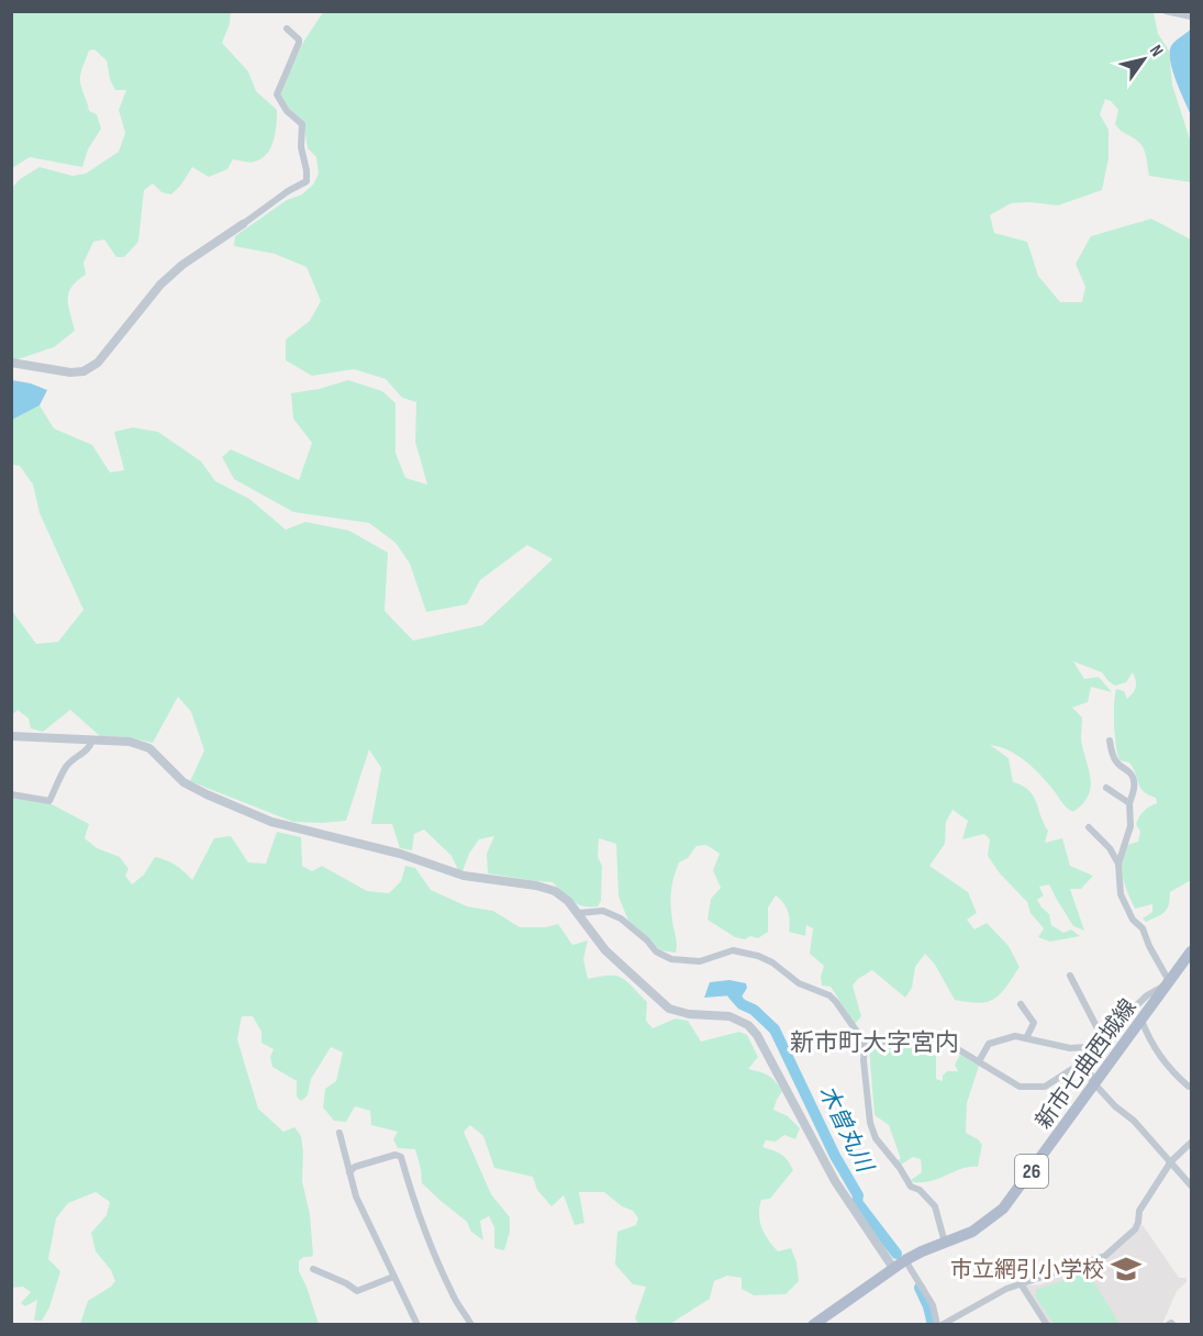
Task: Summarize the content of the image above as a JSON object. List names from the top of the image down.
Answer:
{
  "streets": {
    "main road": ["新市七曲西城線", "26"]
  },
  "districts": ["新市町大字宮内"],
  "water": ["木曽丸川"],
  "places": {
    "school or university": ["市立網引小学校"]
  },
  "north": "top right"
}
